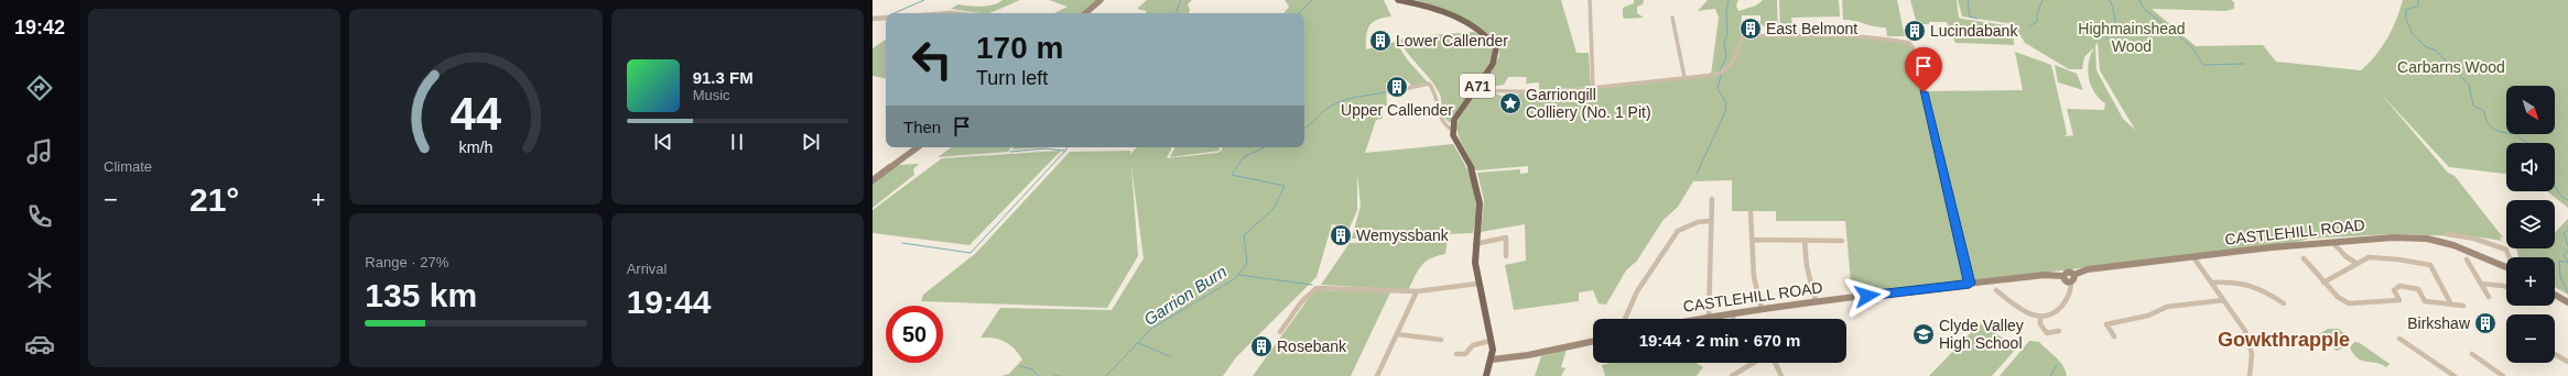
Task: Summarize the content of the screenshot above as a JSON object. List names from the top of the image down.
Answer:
{
  "streets": {
    "main road": ["A71", "CASTLEHILL ROAD"]
  },
  "districts": ["Gowkthrapple"],
  "water": ["Garrion Burn"],
  "parks": ["Highmainshead Wood", "Carbarns Wood"],
  "places": {
    "building": [
      "East Belmont",
      "Lucindabank",
      "Lower Callender",
      "Upper Callender",
      "Wemyssbank",
      "Birkshaw",
      "Rosebank"
    ],
    "place": ["Garriongill Colliery (No. 1 Pit)"],
    "school or university": ["Clyde Valley High School"]
  },
  "north": "bottom right",
  "page": {
    "tabs": "19:42",
    "tile": [
      "Climate",
      ["Range · 27%", "135 km"],
      ["Arrival", "19:44"]
    ],
    "turn": ["170 m", "Turn left"],
    "song": ["91.3 FM", "Music"],
    "map_buttons": ["+", "−"],
    "then": "Then",
    "heat": ["−", "21°", "+"],
    "limit": "50",
    "trip": "19:44 · 2 min · 670 m",
    "gauge": ["44", "km/h"]
  }
}
